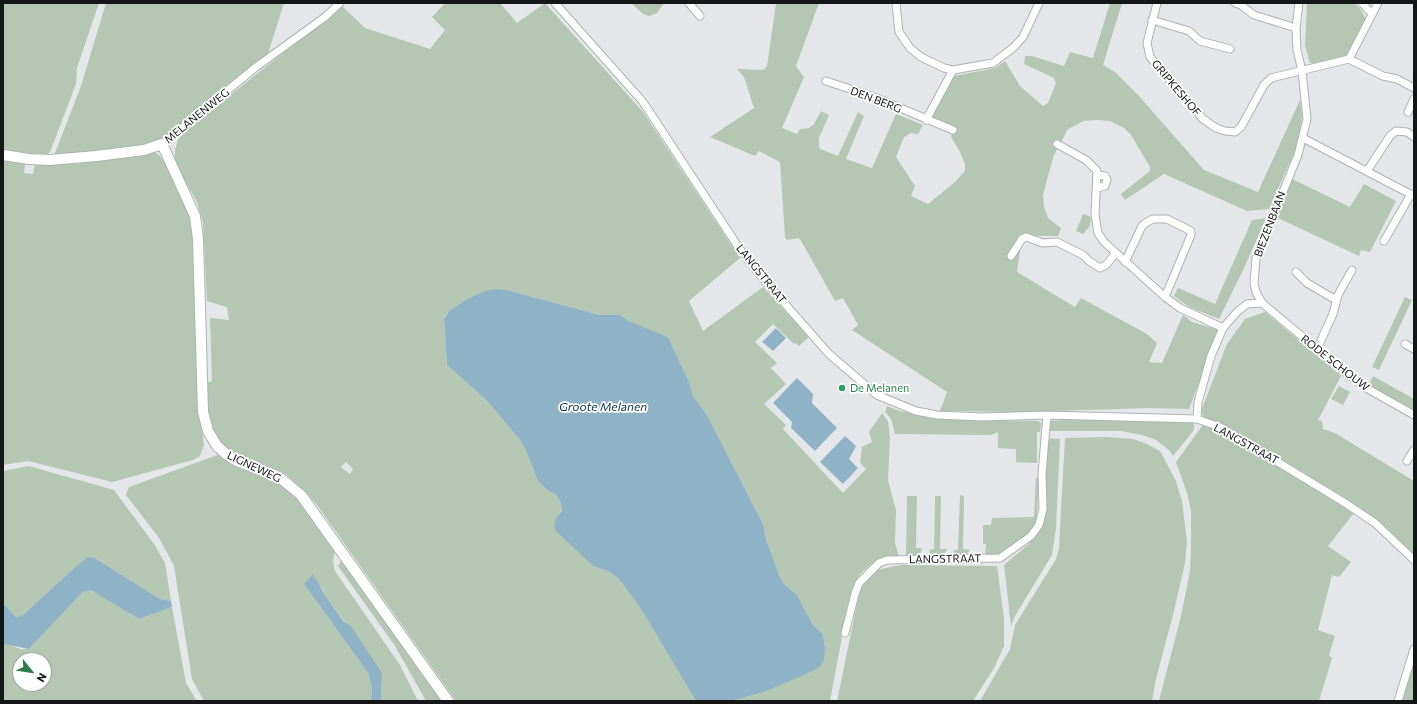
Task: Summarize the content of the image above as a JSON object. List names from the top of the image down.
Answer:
{
  "streets": {
    "street": [
      "GRIPKESHOF",
      "DEN BERG",
      "MELANENWEG",
      "BIEZENBAAN",
      "LANGSTRAAT",
      "RODE SCHOUW",
      "LIGNEWEG"
    ]
  },
  "crossings": [
    ["GRIPKESHOF", "BIEZENBAAN"],
    ["MELANENWEG", "LIGNEWEG"],
    ["BIEZENBAAN", "RODE SCHOUW"]
  ],
  "water": ["Groote Melanen"],
  "places": ["De Melanen"],
  "north": "bottom right"
}
